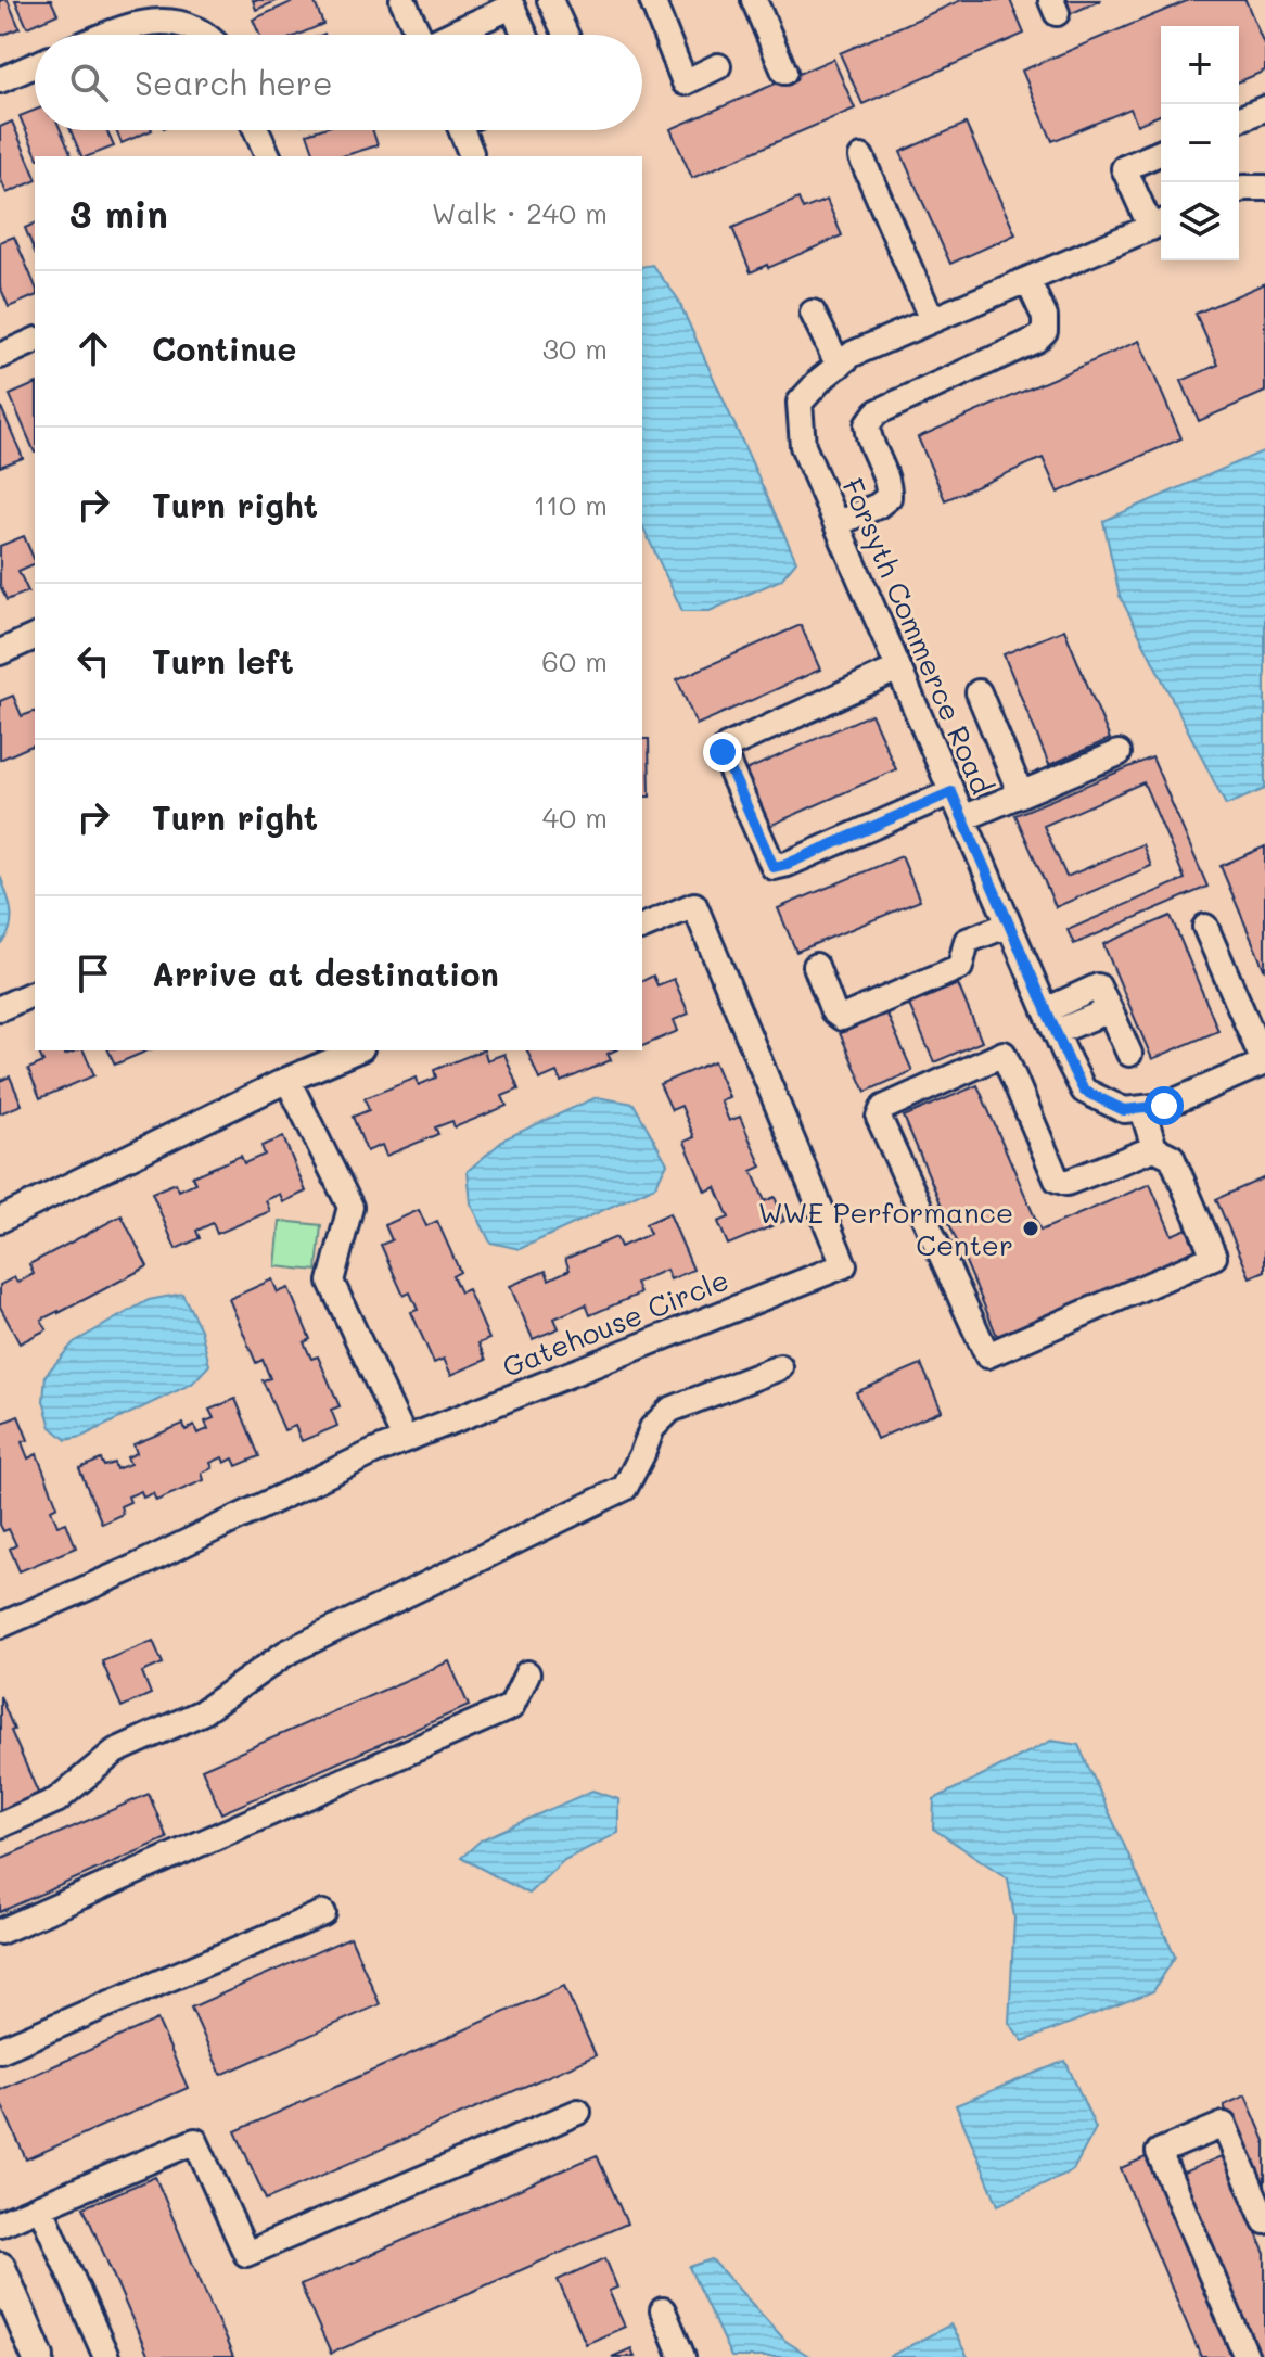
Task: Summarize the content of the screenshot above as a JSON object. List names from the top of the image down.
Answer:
{
  "streets": {
    "street": ["Forsyth Commerce Road", "Gatehouse Circle"]
  },
  "places": ["WWE Performance Center"],
  "page": {
    "map_buttons": ["+", "−"],
    "search": "Search here",
    "heading": ["3 min", "Walk · 240 m"],
    "list": [
      ["Continue", "30 m"],
      ["Turn right", "110 m"],
      ["Turn left", "60 m"],
      ["Turn right", "40 m"],
      "Arrive at destination"
    ]
  }
}
